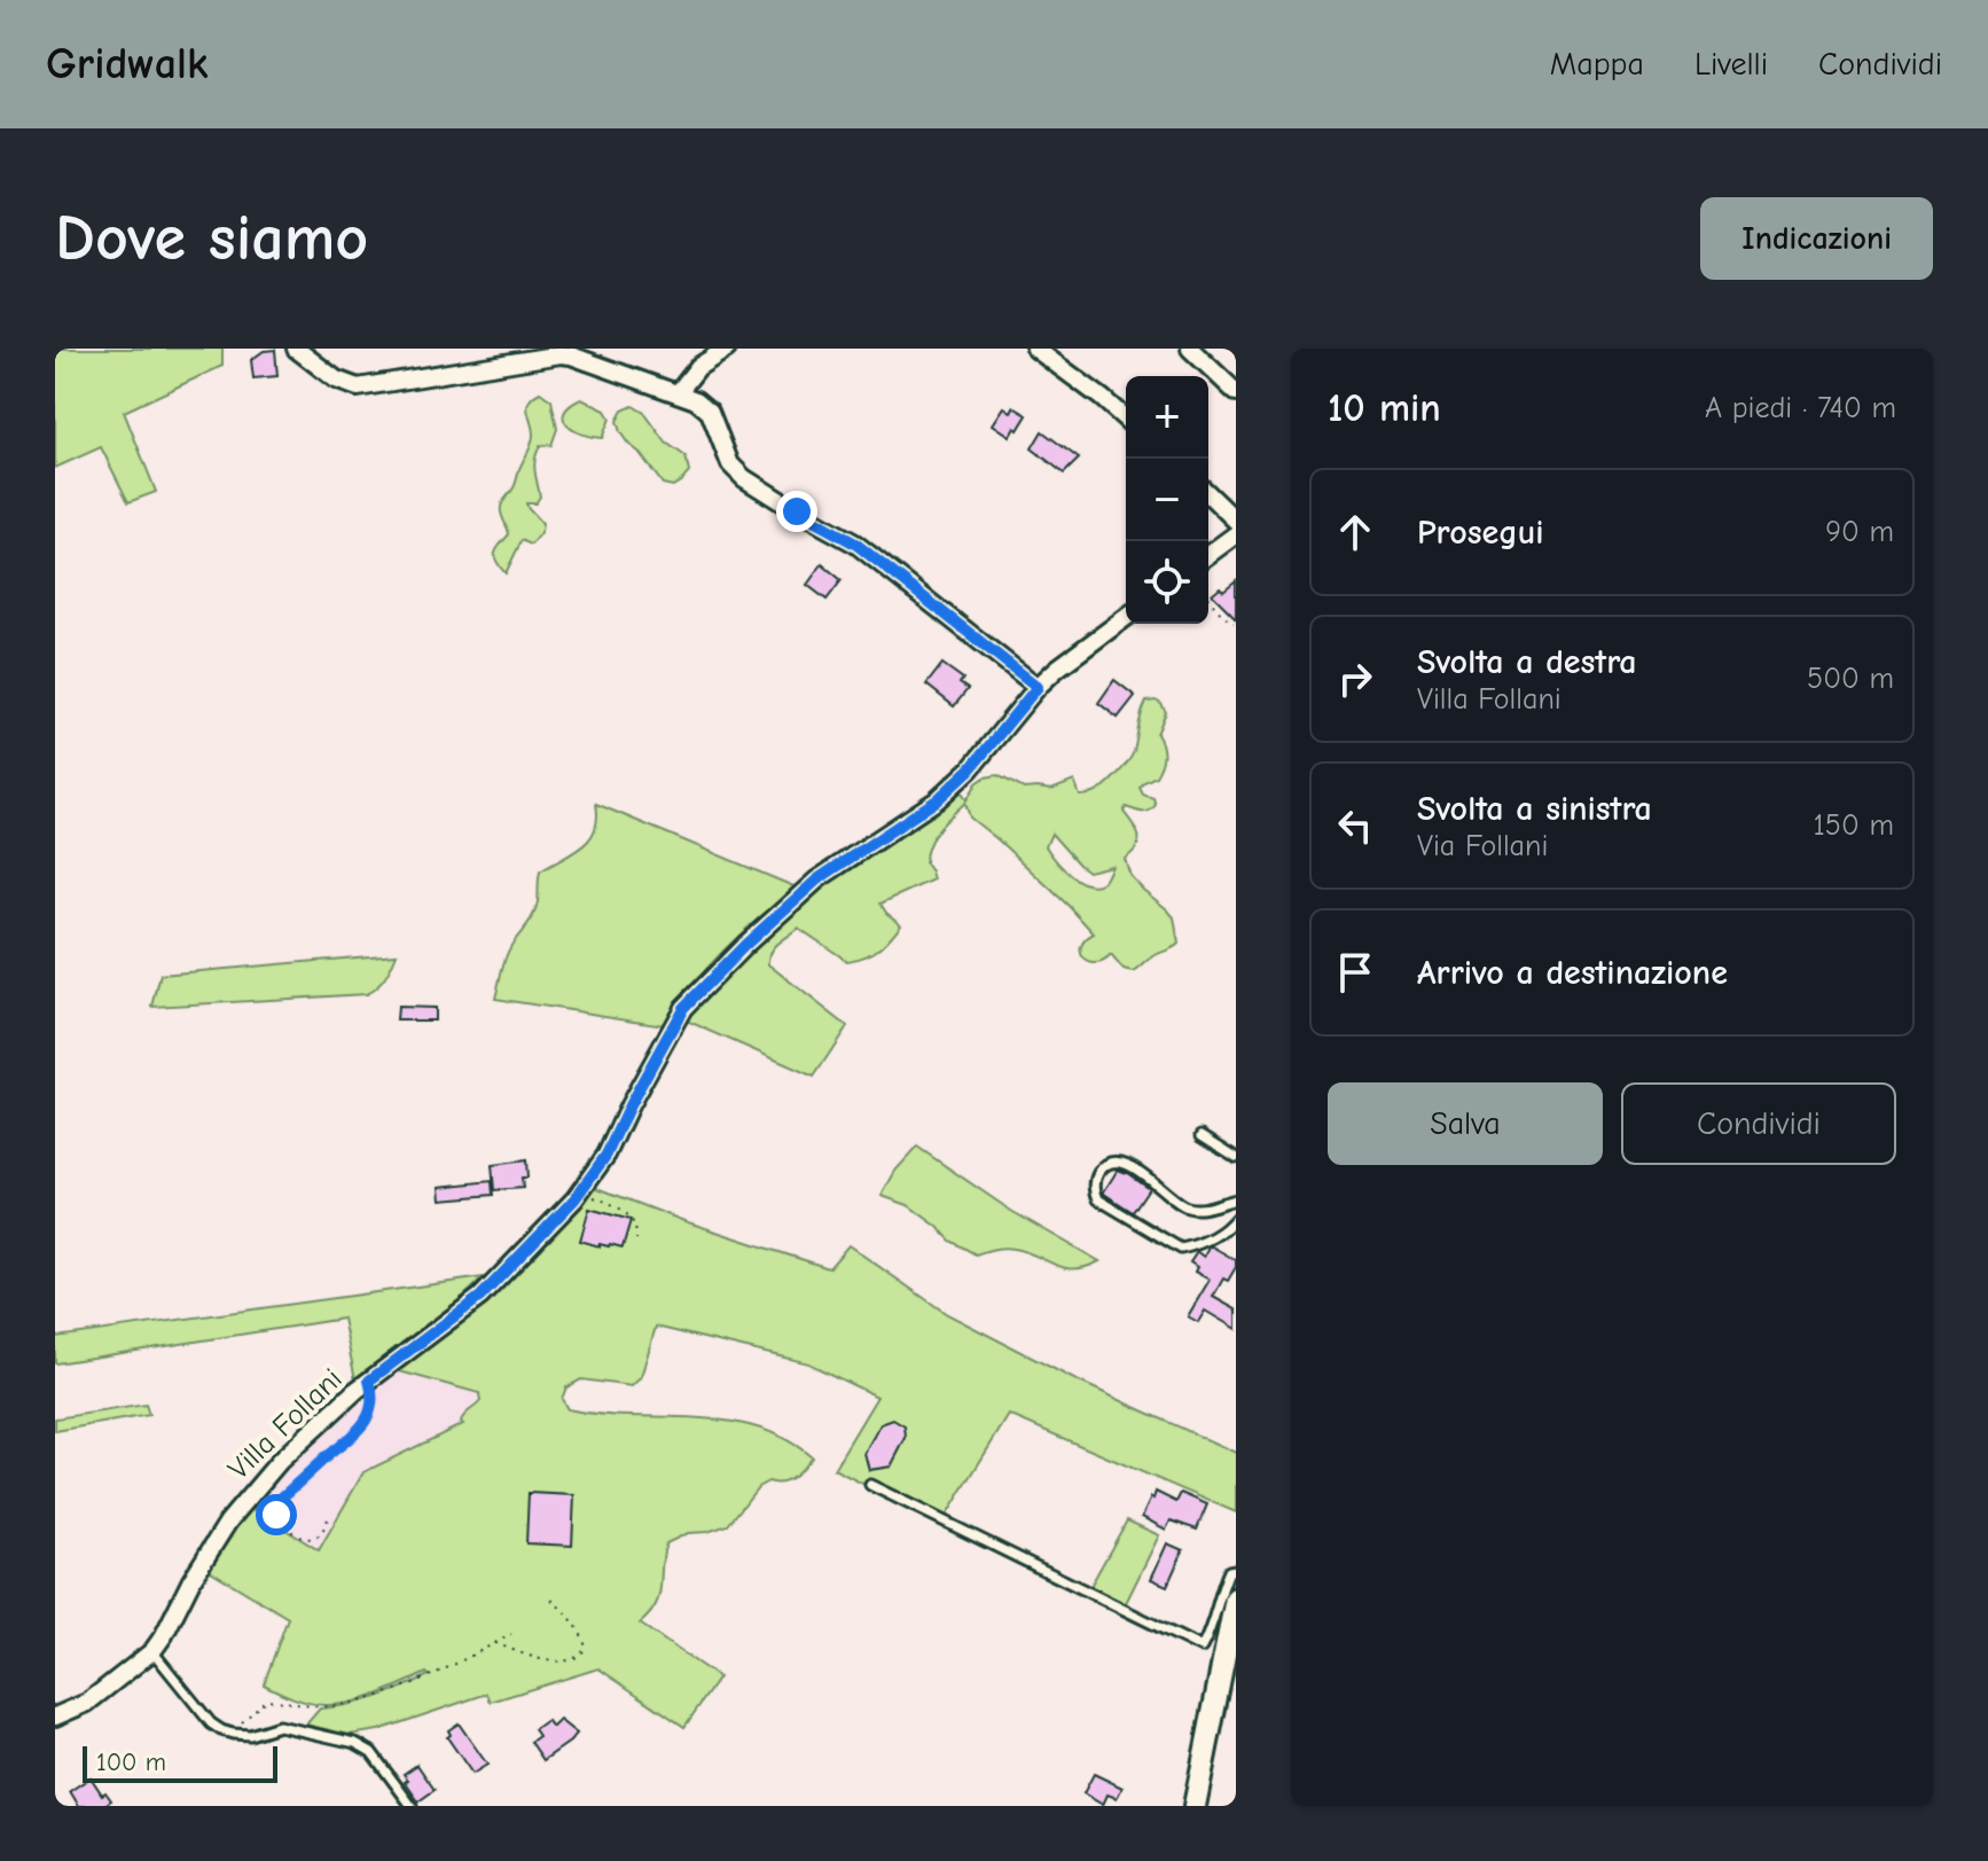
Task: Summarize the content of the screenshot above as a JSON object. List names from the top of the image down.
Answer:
{
  "streets": {
    "street": ["Villa Follani"]
  },
  "scale_bar": "100 m",
  "page": {
    "header": "Gridwalk",
    "nav": ["Mappa", "Livelli", "Condividi"],
    "buttons": [
      "Indicazioni",
      ["Salva", "Condividi"]
    ],
    "title": "Dove siamo",
    "heading": ["10 min", "A piedi · 740 m"],
    "map_buttons": ["+", "−"],
    "list": [
      ["Prosegui", "90 m"],
      ["Svolta a destra", "Villa Follani", "500 m"],
      ["Svolta a sinistra", "Via Follani", "150 m"],
      "Arrivo a destinazione"
    ],
    "scale": "100 m"
  }
}
